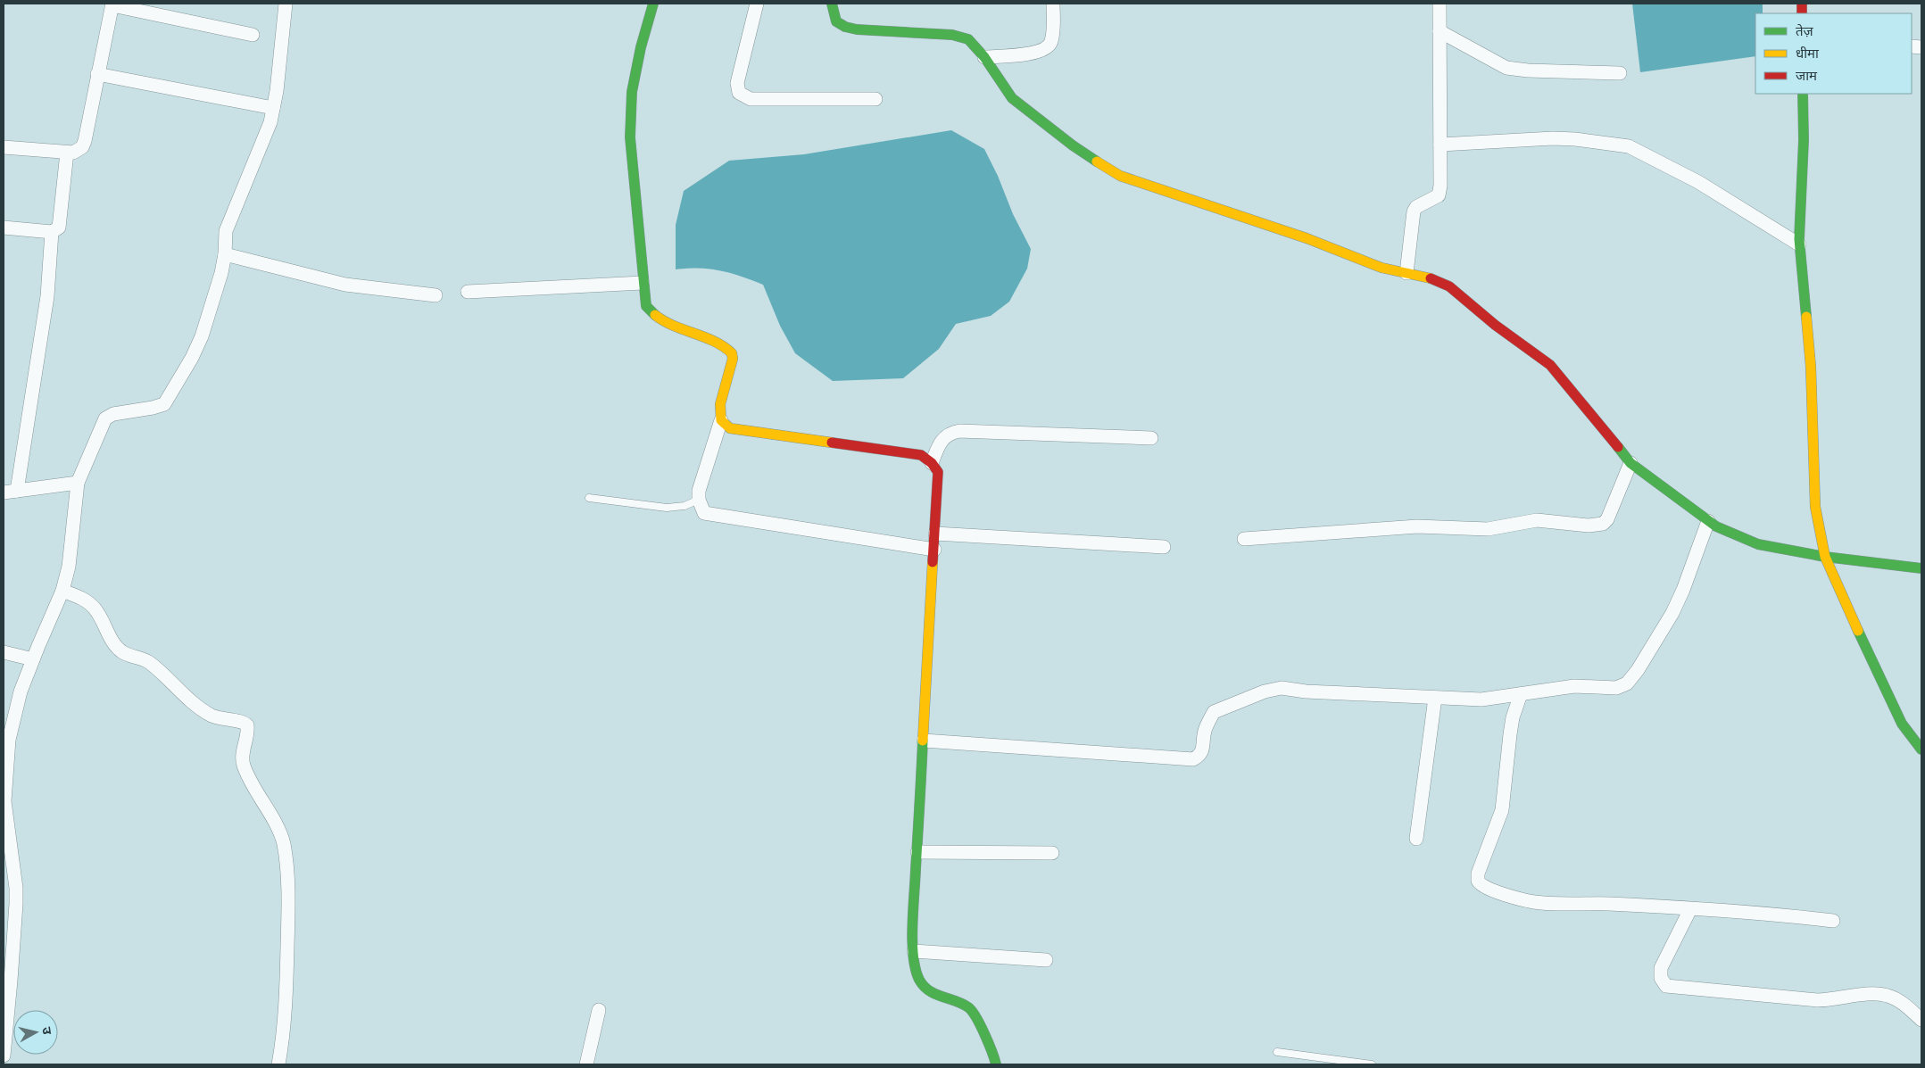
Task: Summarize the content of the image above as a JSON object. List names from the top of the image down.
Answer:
{
  "legend": ["तेज़", "धीमा", "जाम"],
  "north": "right"
}
